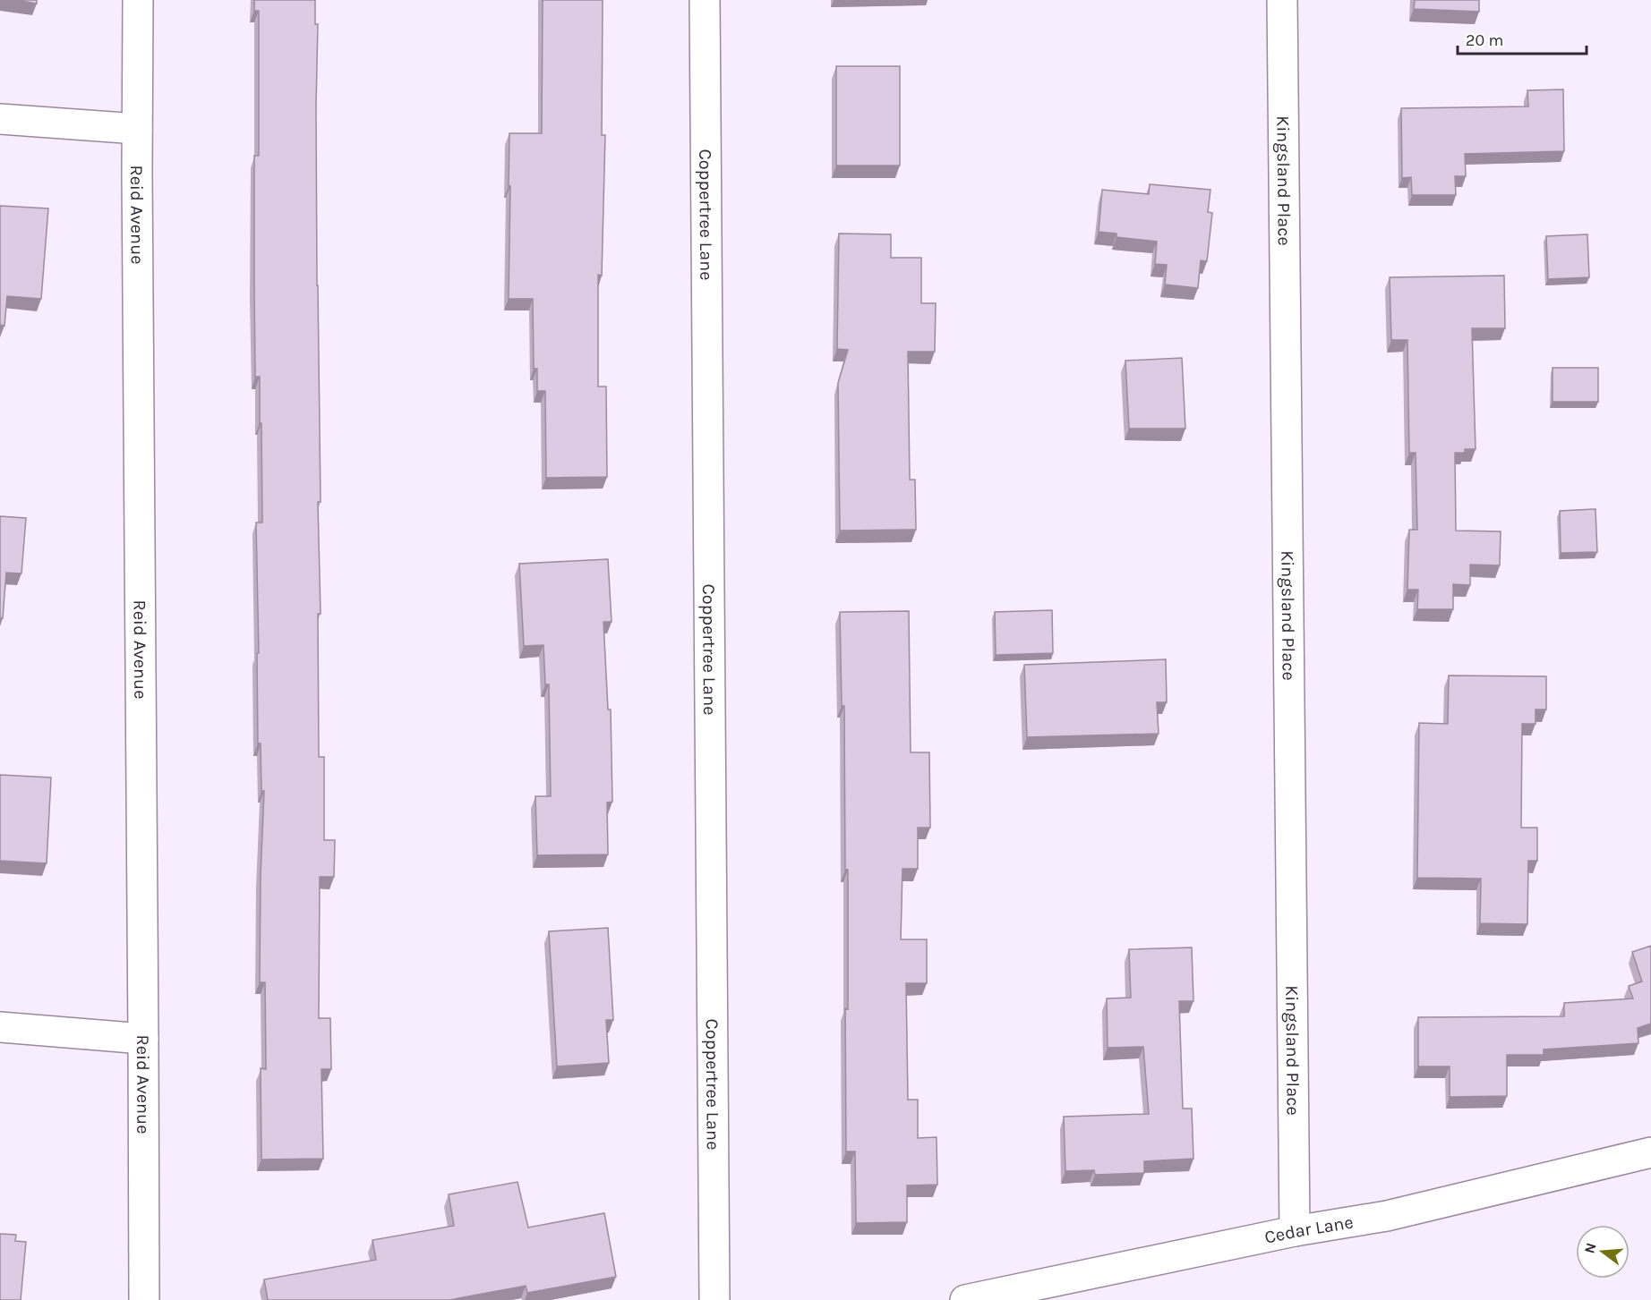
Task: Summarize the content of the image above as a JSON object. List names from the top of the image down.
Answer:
{
  "streets": {
    "street": [
      "Kingsland Place",
      "Reid Avenue",
      "Coppertree Lane",
      "Cedar Lane"
    ]
  },
  "crossings": [
    ["Kingsland Place", "Cedar Lane"]
  ],
  "scale_bar": "20 m",
  "north": "left"
}
